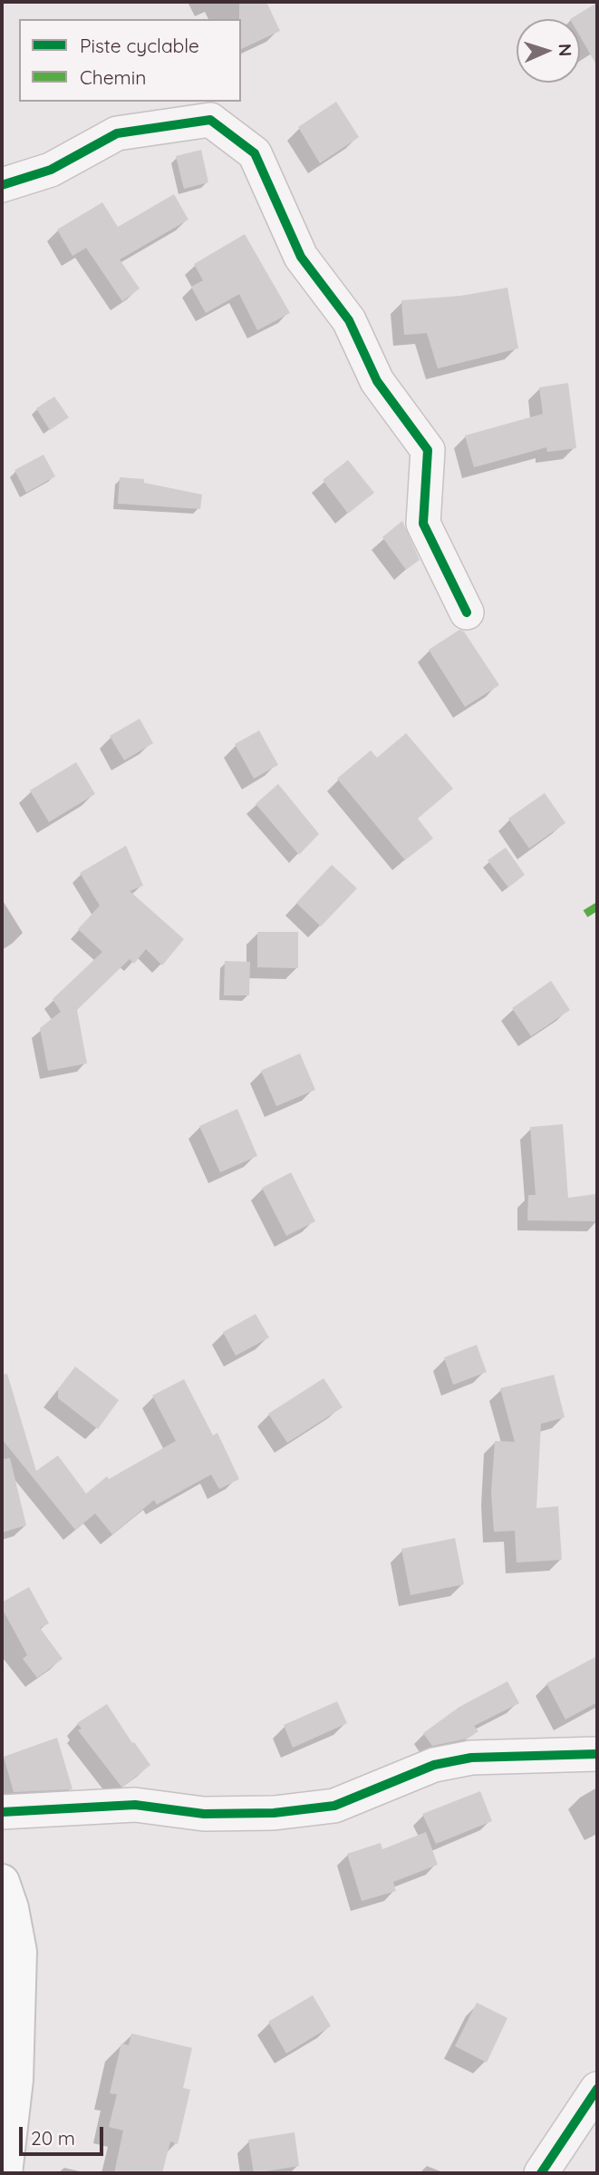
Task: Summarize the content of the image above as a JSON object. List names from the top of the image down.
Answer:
{
  "legend": ["Piste cyclable", "Chemin"],
  "scale_bar": "20 m",
  "north": "right"
}
